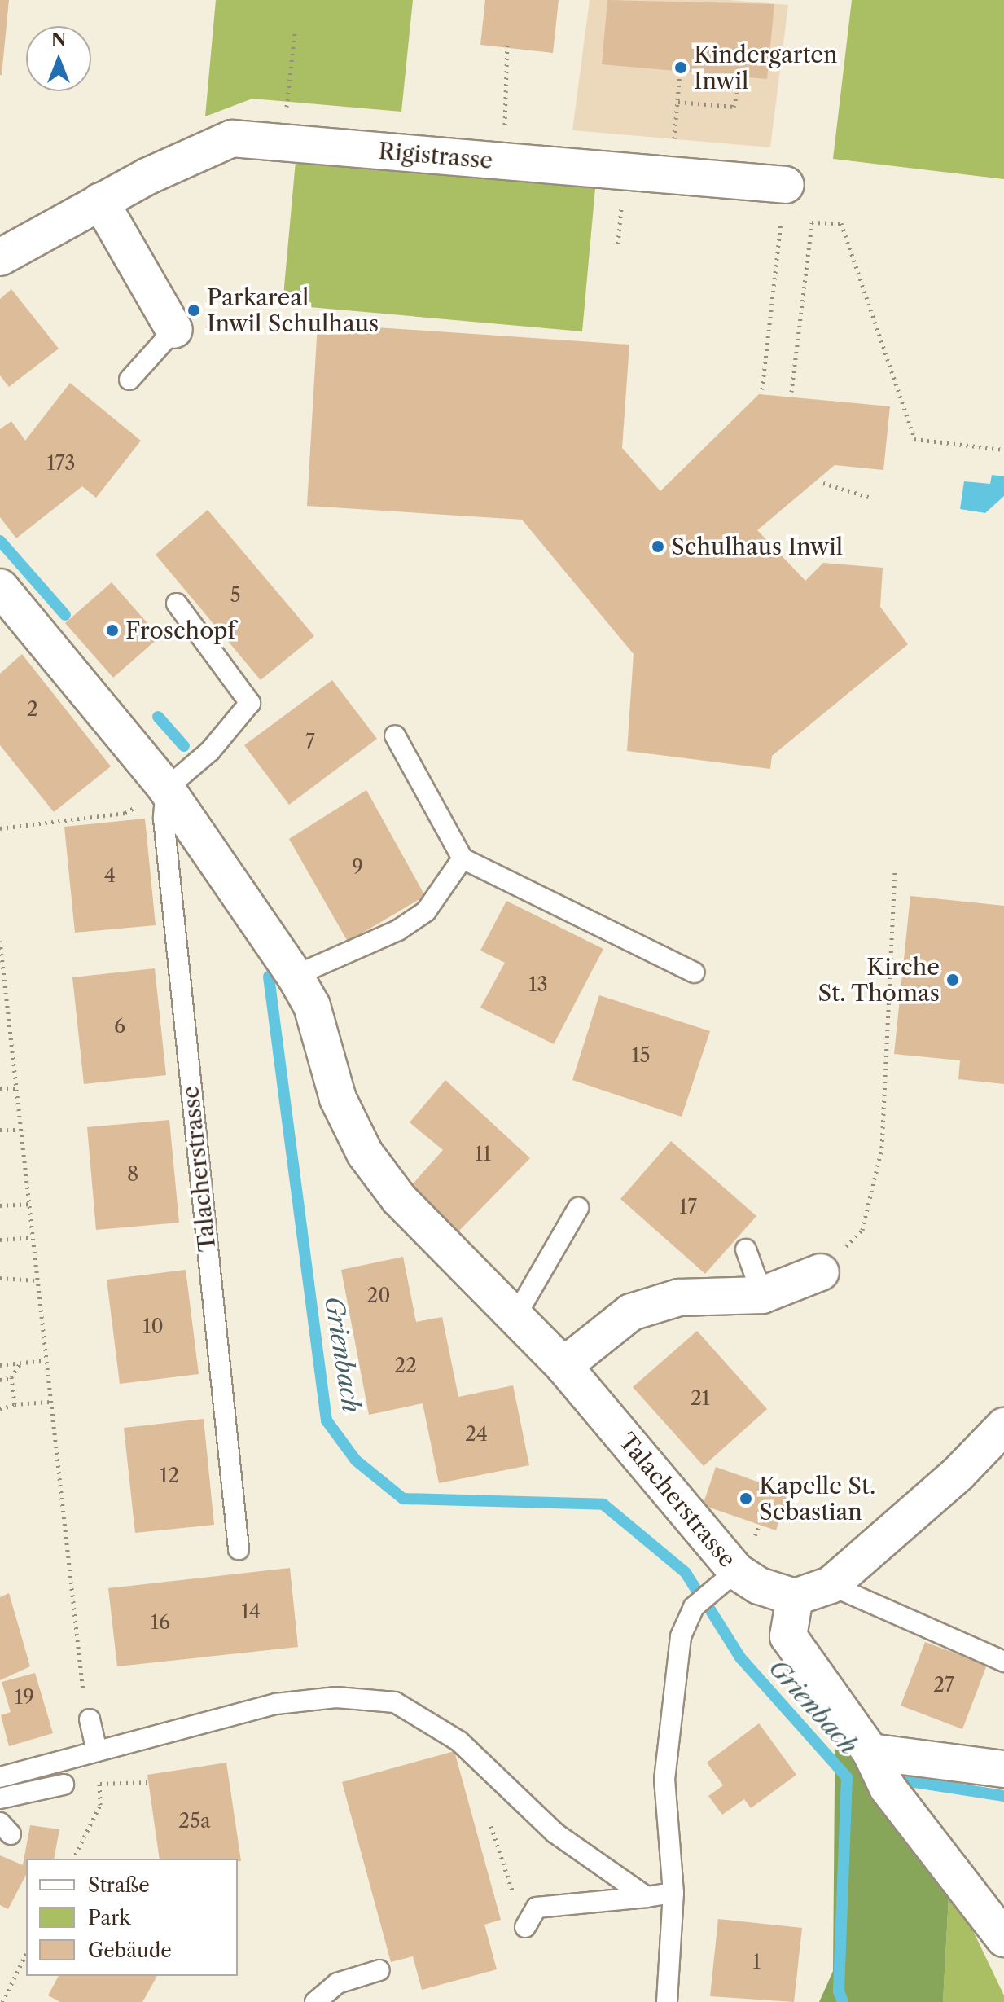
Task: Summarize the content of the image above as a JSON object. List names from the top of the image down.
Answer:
{
  "streets": {
    "street": ["Rigistrasse", "Talacherstrasse"]
  },
  "water": ["Grienbach"],
  "places": [
    "Kindergarten Inwil",
    "Parkareal Inwil Schulhaus",
    "Schulhaus Inwil",
    "Froschopf",
    "Kirche St. Thomas",
    "Kapelle St. Sebastian"
  ],
  "house_numbers": [
    "173",
    "5",
    "2",
    "7",
    "9",
    "4",
    "13",
    "6",
    "15",
    "11",
    "8",
    "17",
    "20",
    "10",
    "22",
    "21",
    "24",
    "12",
    "14",
    "16",
    "27",
    "19",
    "25a",
    "1"
  ],
  "legend": ["Straße", "Park", "Gebäude"],
  "north": "top"
}
